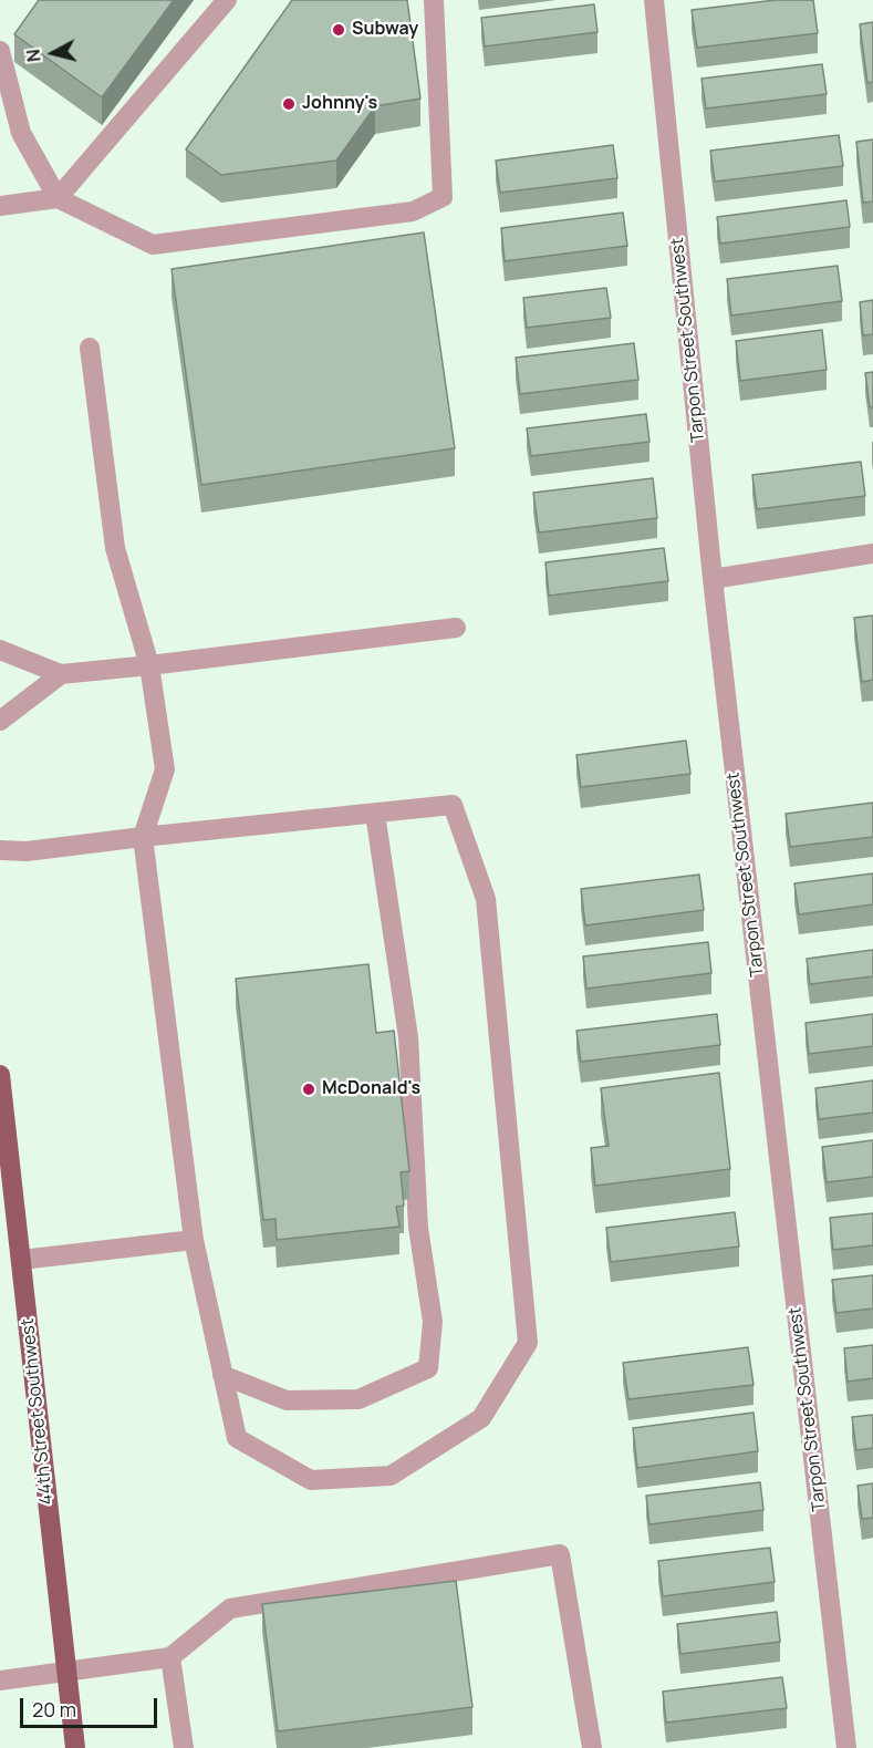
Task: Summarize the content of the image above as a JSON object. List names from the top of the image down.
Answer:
{
  "streets": {
    "main road": ["44th Street Southwest"],
    "street": ["Tarpon Street Southwest"]
  },
  "places": ["Subway", "Johnny's", "McDonald's"],
  "scale_bar": "20 m",
  "north": "left"
}
